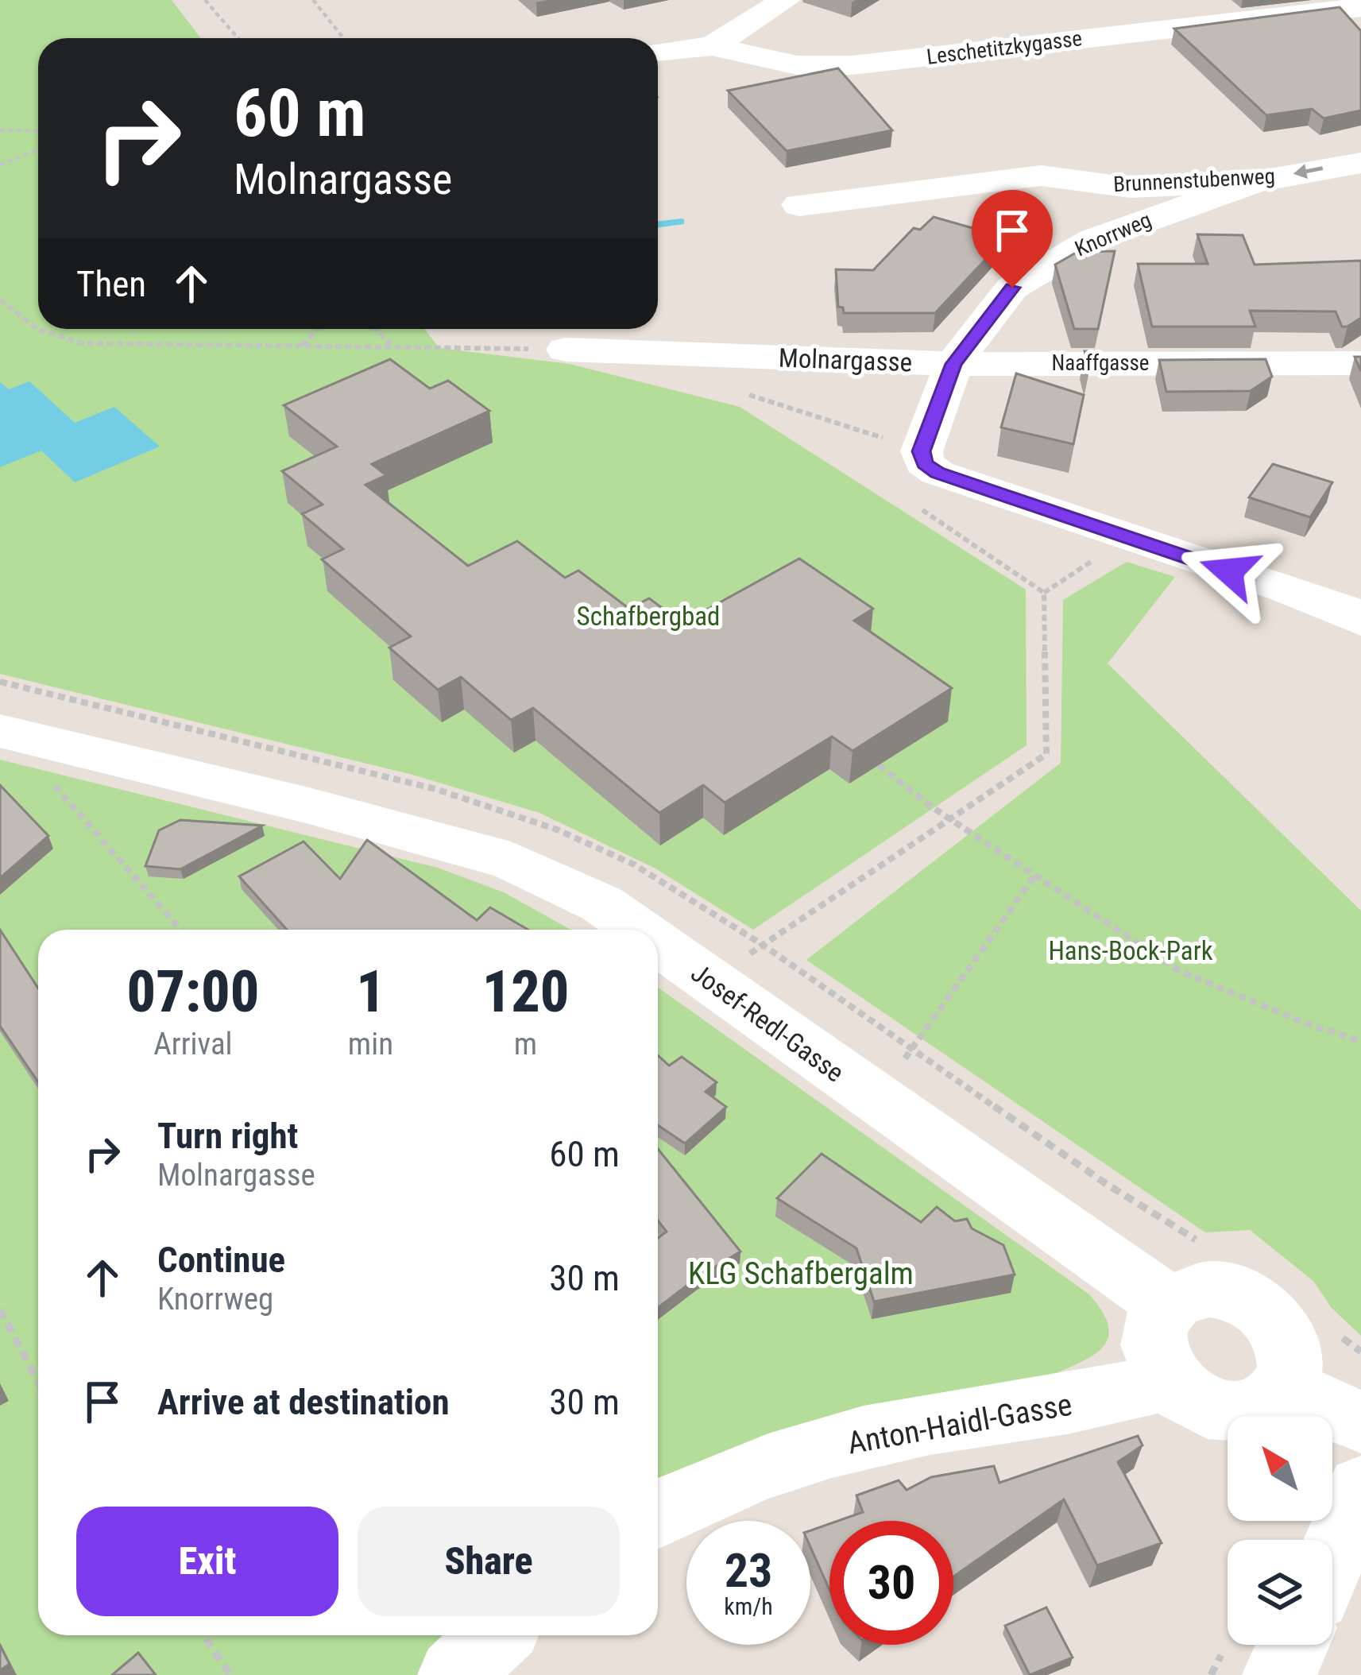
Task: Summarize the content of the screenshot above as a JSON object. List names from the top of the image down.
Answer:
{
  "streets": {
    "street": [
      "Leschetitzkygasse",
      "Brunnenstubenweg",
      "Knorrweg",
      "Molnargasse",
      "Naaffgasse",
      "Josef-Redl-Gasse",
      "Anton-Haidl-Gasse"
    ]
  },
  "crossings": [
    ["Brunnenstubenweg", "Knorrweg"],
    ["Knorrweg", "Molnargasse"],
    ["Knorrweg", "Naaffgasse"],
    ["Molnargasse", "Naaffgasse"],
    ["Josef-Redl-Gasse", "Anton-Haidl-Gasse"]
  ],
  "parks": ["Schafbergbad", "Hans-Bock-Park", "KLG Schafbergalm"],
  "north": "top left",
  "page": {
    "turn": ["60 m", "Molnargasse"],
    "then": "Then",
    "eta": [
      "07:00",
      "Arrival",
      "1",
      "min",
      "120",
      "m"
    ],
    "list": [
      {
        "name": "Turn right",
        "note": "Molnargasse",
        "value": "60 m"
      },
      {
        "name": "Continue",
        "note": "Knorrweg",
        "value": "30 m"
      },
      {
        "name": "Arrive at destination",
        "value": "30 m"
      }
    ],
    "buttons": ["Exit", "Share"],
    "speed": "23 km/h",
    "limit": "30"
  }
}
